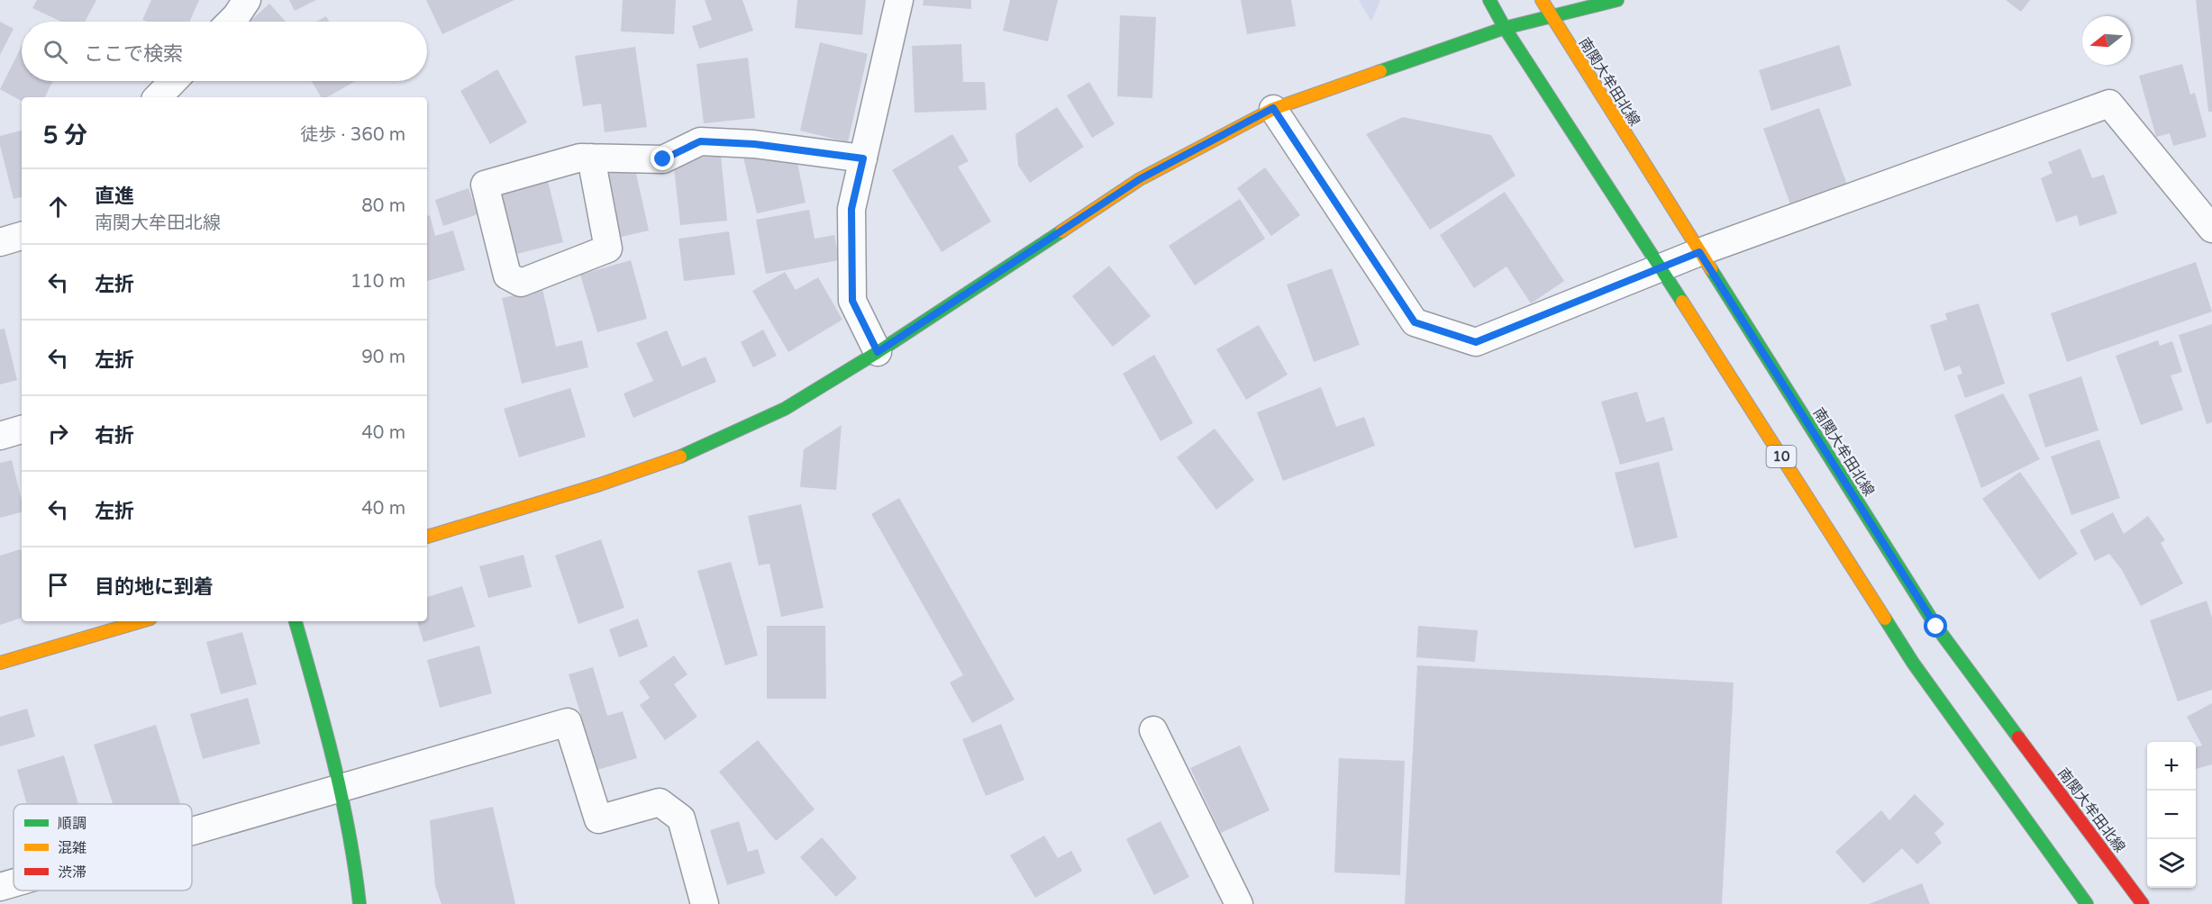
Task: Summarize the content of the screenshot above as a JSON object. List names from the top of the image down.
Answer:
{
  "streets": {
    "main road": ["南関大牟田北線", "10"]
  },
  "legend": ["順調", "混雑", "渋滞"],
  "north": "left",
  "page": {
    "search": "ここで検索",
    "heading": ["5 分", "徒歩 · 360 m"],
    "list": [
      ["直進", "南関大牟田北線", "80 m"],
      ["左折", "110 m"],
      ["左折", "90 m"],
      ["右折", "40 m"],
      ["左折", "40 m"],
      "目的地に到着"
    ],
    "map_buttons": ["+", "−"]
  }
}
